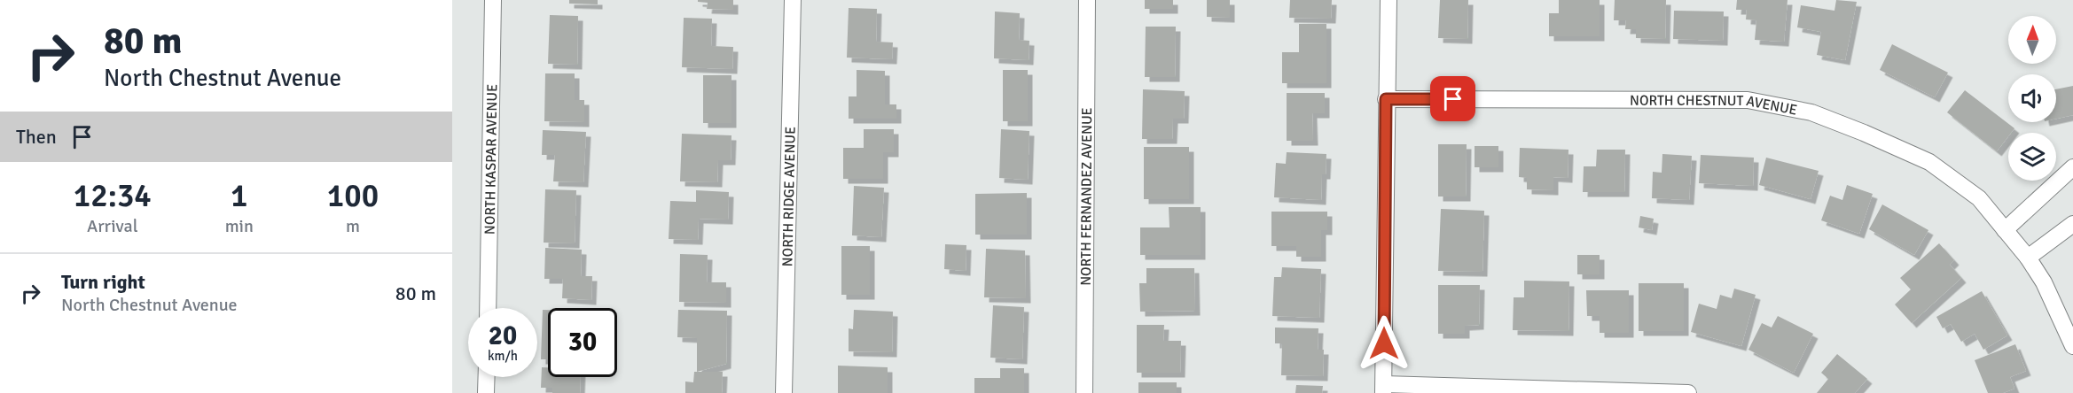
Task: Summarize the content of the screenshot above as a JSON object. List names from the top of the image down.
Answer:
{
  "streets": {
    "street": [
      "NORTH CHESTNUT AVENUE",
      "NORTH KASPAR AVENUE",
      "NORTH RIDGE AVENUE",
      "NORTH FERNANDEZ AVENUE"
    ]
  },
  "north": "top",
  "page": {
    "turn": ["80 m", "North Chestnut Avenue"],
    "then": "Then",
    "eta": [
      "12:34",
      "Arrival",
      "1",
      "min",
      "100",
      "m"
    ],
    "list": [
      {
        "name": "Turn right",
        "note": "North Chestnut Avenue",
        "value": "80 m"
      }
    ],
    "speed": "20 km/h",
    "limit": "30"
  }
}
